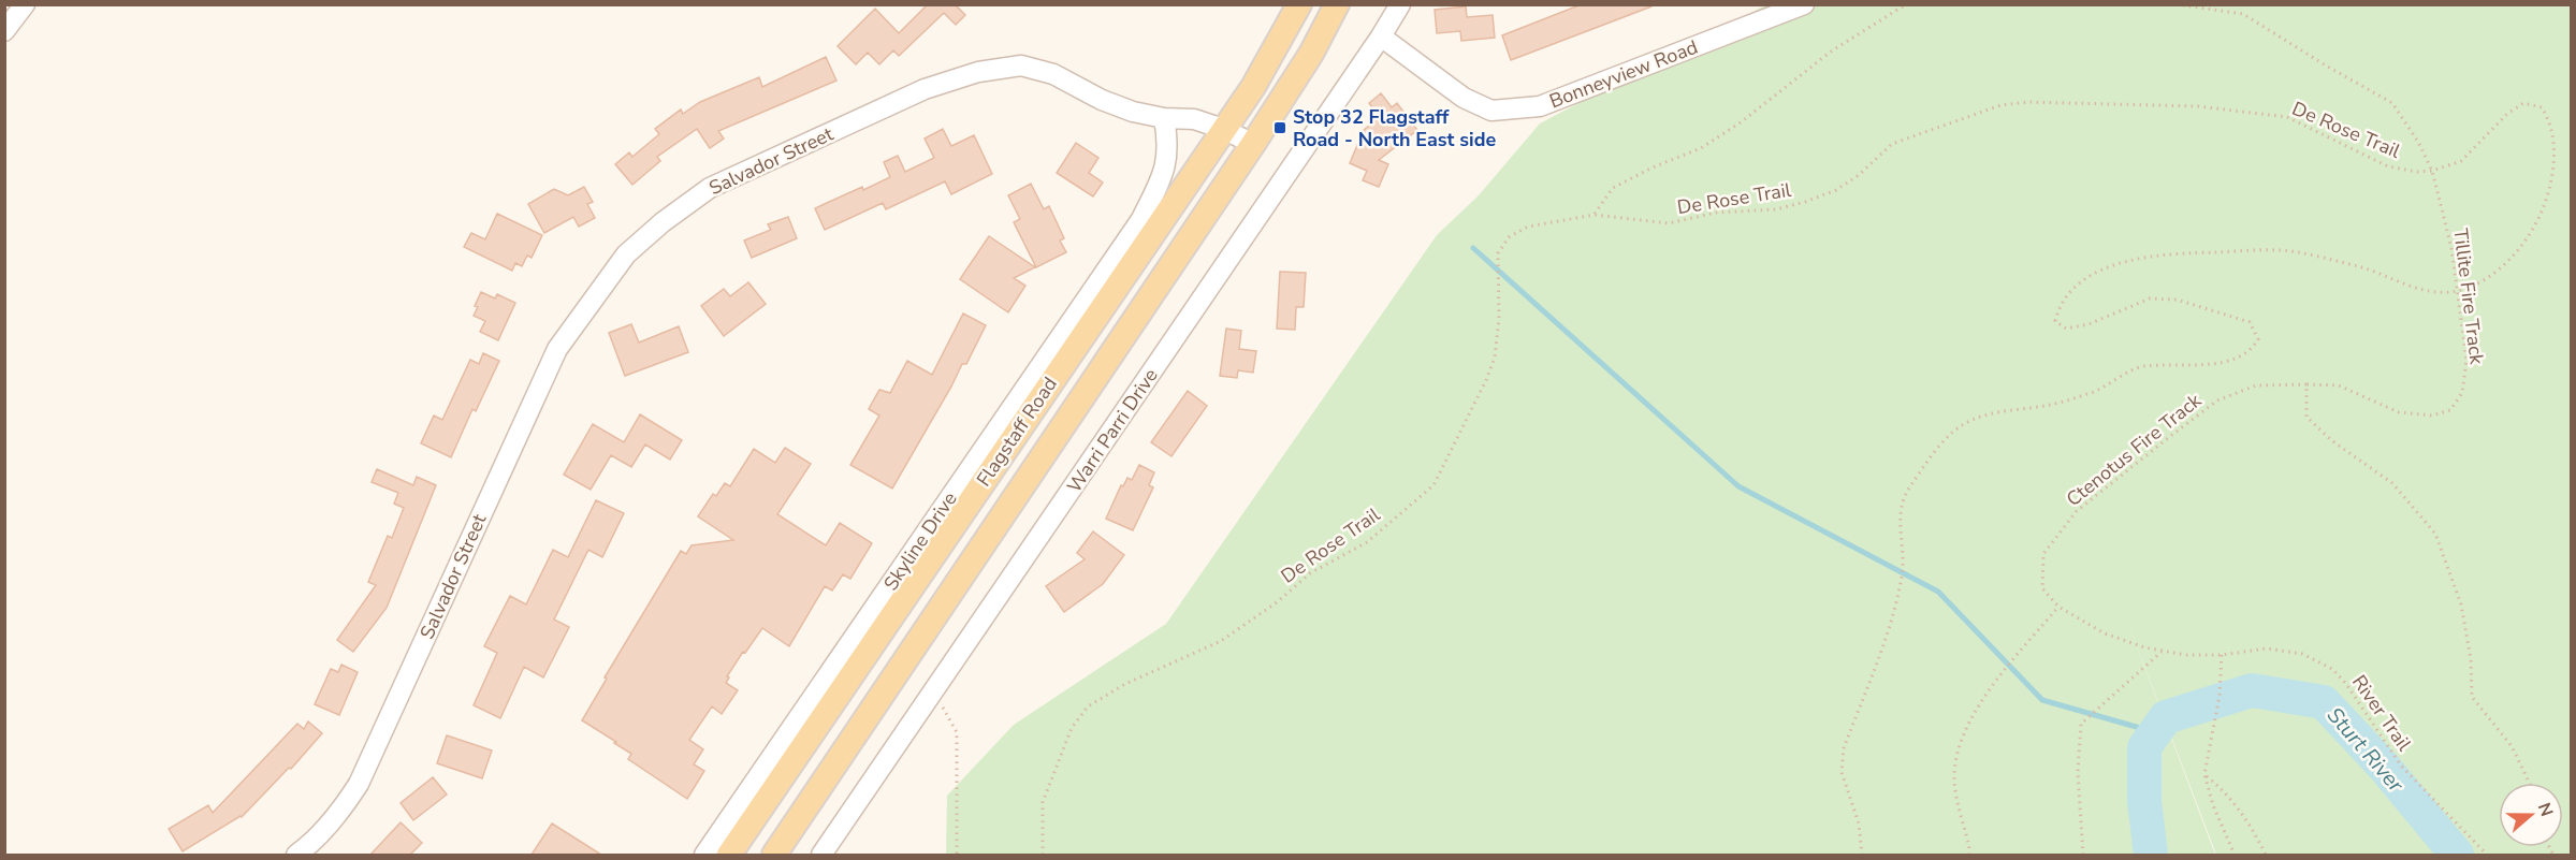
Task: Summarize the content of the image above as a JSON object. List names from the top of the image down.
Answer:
{
  "streets": {
    "main road": ["Flagstaff Road"],
    "street": [
      "Bonneyview Road",
      "Salvador Street",
      "Warri Parri Drive",
      "Skyline Drive"
    ],
    "path": [
      "De Rose Trail",
      "Tillite Fire Track",
      "Ctenotus Fire Track",
      "River Trail"
    ]
  },
  "crossings": [
    ["Bonneyview Road", "Warri Parri Drive"],
    ["De Rose Trail", "Tillite Fire Track"],
    ["Salvador Street", "Flagstaff Road"],
    ["Salvador Street", "Skyline Drive"],
    ["Tillite Fire Track", "Ctenotus Fire Track"],
    ["Ctenotus Fire Track", "River Trail"]
  ],
  "water": ["Sturt River"],
  "places": {
    "transit": ["Stop 32 Flagstaff Road - North East side"]
  },
  "north": "right"
}
